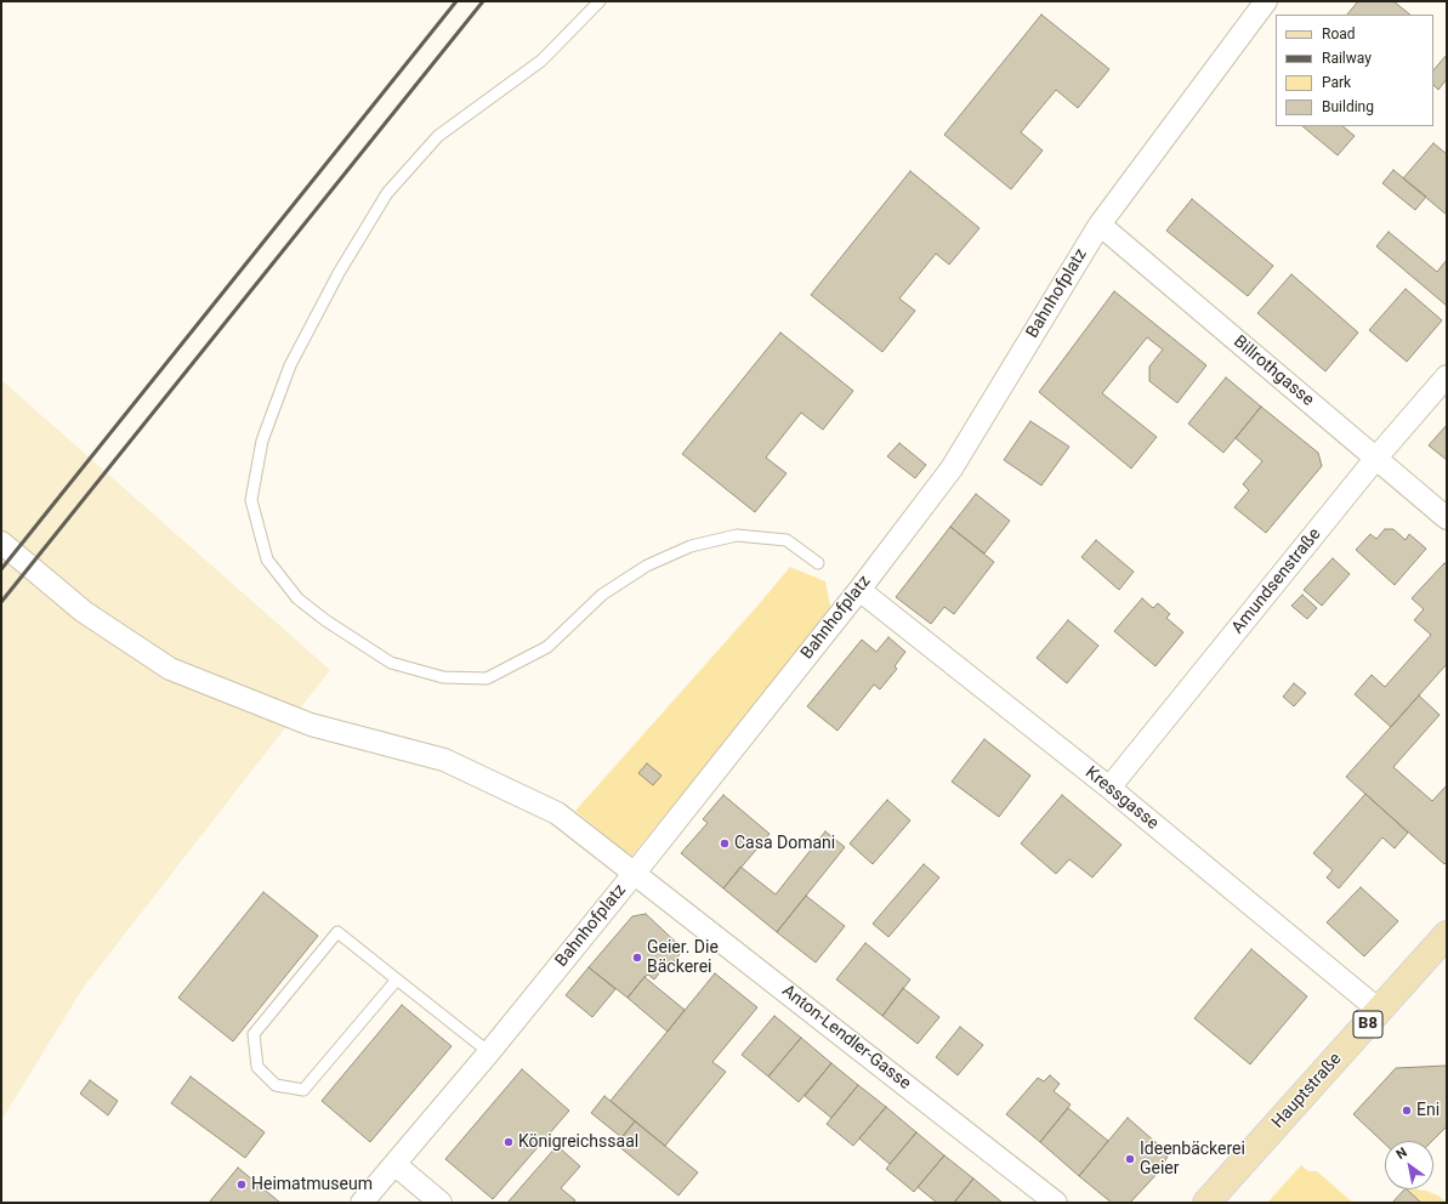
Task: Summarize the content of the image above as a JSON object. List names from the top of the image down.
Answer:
{
  "streets": {
    "main road": ["B8", "Hauptstraße"],
    "street": [
      "Bahnhofplatz",
      "Billrothgasse",
      "Amundsenstraße",
      "Kressgasse",
      "Anton-Lendler-Gasse"
    ]
  },
  "crossings": [
    ["Bahnhofplatz", "Billrothgasse"],
    ["Bahnhofplatz", "Kressgasse"],
    ["Bahnhofplatz", "Anton-Lendler-Gasse"],
    ["Billrothgasse", "Amundsenstraße"],
    ["Amundsenstraße", "Kressgasse"],
    ["Kressgasse", "Hauptstraße"]
  ],
  "places": [
    "Casa Domani",
    "Geier. Die Bäckerei",
    "Eni",
    "Königreichssaal",
    "Ideenbäckerei Geier",
    "Heimatmuseum"
  ],
  "legend": [
    "Road",
    "Railway",
    "Park",
    "Building"
  ],
  "north": "top left"
}
